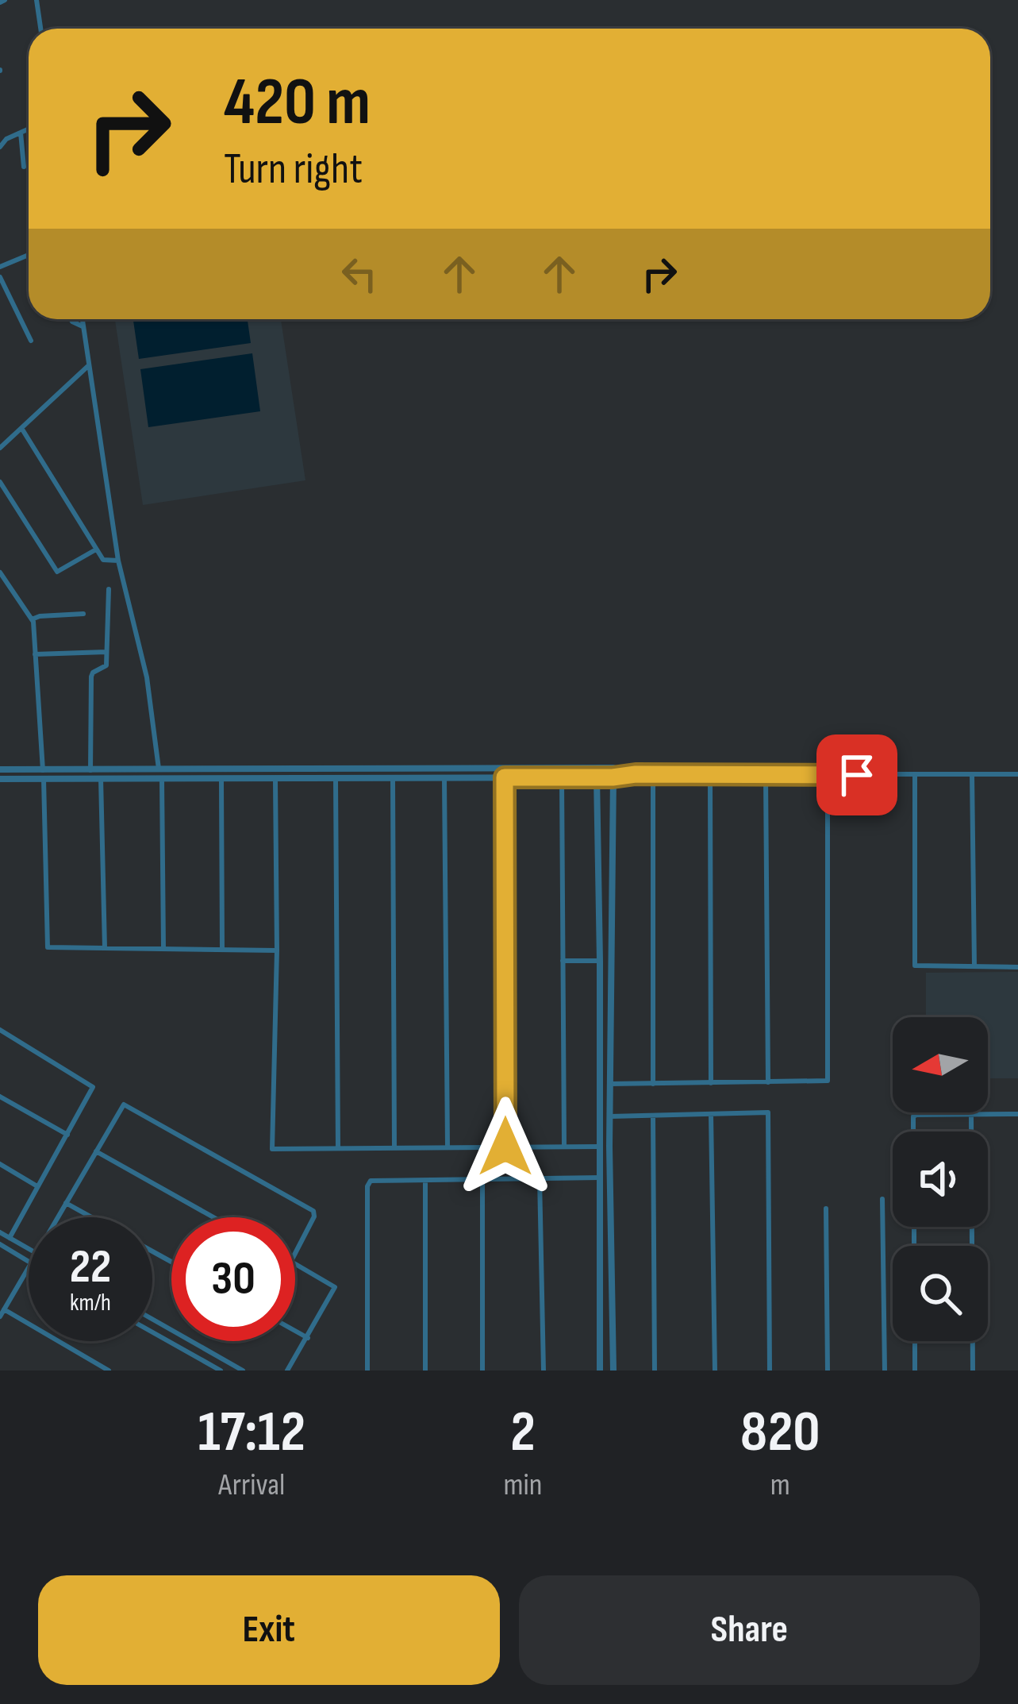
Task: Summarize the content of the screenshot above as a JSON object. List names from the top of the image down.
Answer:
{
  "north": "left",
  "page": {
    "turn": ["420 m", "Turn right"],
    "speed": "22 km/h",
    "limit": "30",
    "eta": [
      "17:12",
      "Arrival",
      "2",
      "min",
      "820",
      "m"
    ],
    "buttons": ["Exit", "Share"]
  }
}
